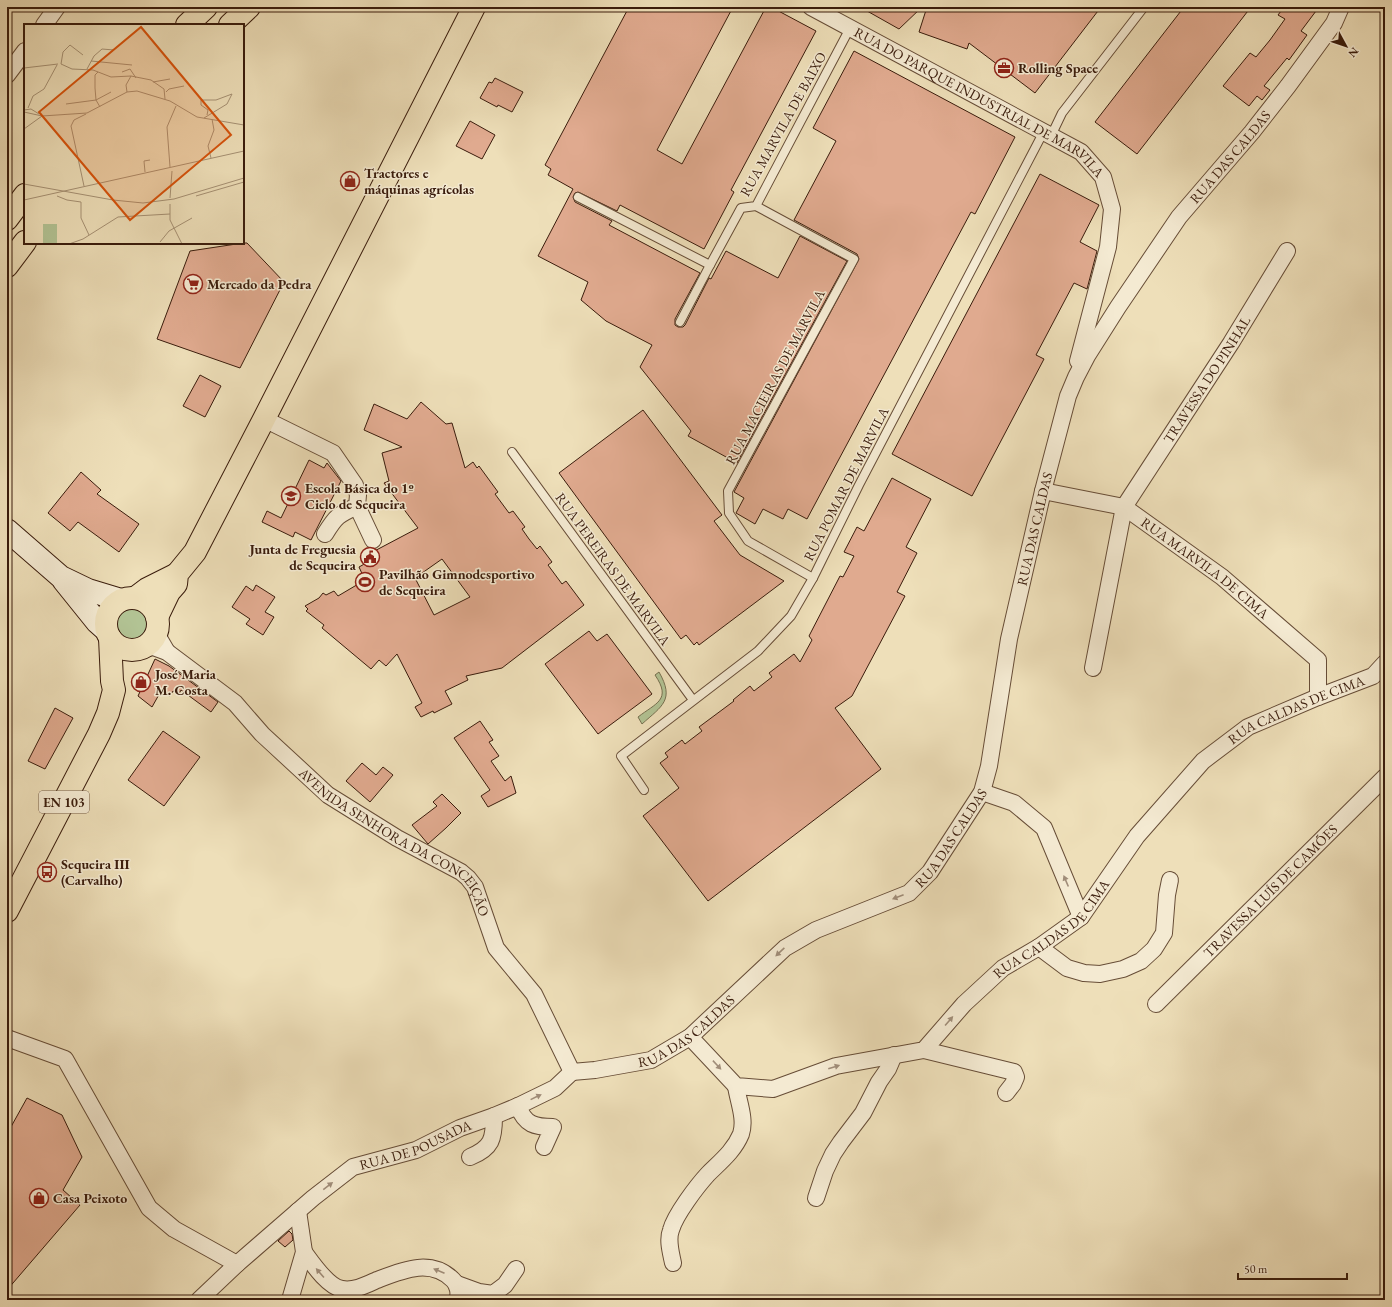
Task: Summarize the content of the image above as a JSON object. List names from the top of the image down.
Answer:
{
  "streets": {
    "main road": ["EN 103"],
    "street": [
      "RUA DO PARQUE INDUSTRIAL DE MARVILA",
      "RUA DAS CALDAS",
      "TRAVESSA DO PINHAL",
      "RUA MARVILA DE CIMA",
      "RUA CALDAS DE CIMA",
      "AVENIDA SENHORA DA CONCEIÇÃO",
      "TRAVESSA LUÍS DE CAMÕES",
      "RUA DE POUSADA"
    ],
    "lane": [
      "RUA MARVILA DE BAIXO",
      "RUA MACIEIRAS DE MARVILA",
      "RUA POMAR DE MARVILA",
      "RUA PEREIRAS DE MARVILA"
    ]
  },
  "crossings": [
    ["RUA DO PARQUE INDUSTRIAL DE MARVILA", "RUA MARVILA DE BAIXO"],
    ["RUA DO PARQUE INDUSTRIAL DE MARVILA", "RUA DAS CALDAS"],
    ["RUA DO PARQUE INDUSTRIAL DE MARVILA", "RUA POMAR DE MARVILA"],
    ["RUA MARVILA DE BAIXO", "RUA MACIEIRAS DE MARVILA"],
    ["RUA DAS CALDAS", "RUA MARVILA DE CIMA"],
    ["RUA DAS CALDAS", "AVENIDA SENHORA DA CONCEIÇÃO"],
    ["RUA DAS CALDAS", "RUA DE POUSADA"],
    ["RUA MACIEIRAS DE MARVILA", "RUA POMAR DE MARVILA"],
    ["TRAVESSA DO PINHAL", "RUA MARVILA DE CIMA"],
    ["RUA POMAR DE MARVILA", "RUA PEREIRAS DE MARVILA"],
    ["RUA MARVILA DE CIMA", "RUA CALDAS DE CIMA"],
    ["EN 103", "AVENIDA SENHORA DA CONCEIÇÃO"],
    ["AVENIDA SENHORA DA CONCEIÇÃO", "RUA DE POUSADA"]
  ],
  "one_way": ["RUA DE POUSADA"],
  "places": {
    "office": ["Rolling Space"],
    "shop": ["Tractores e máquinas agrícolas", "José Maria M. Costa", "Casa Peixoto"],
    "supermarket": ["Mercado da Pedra"],
    "school or university": ["Escola Básica do 1º Ciclo de Sequeira"],
    "public building": ["Junta de Freguesia de Sequeira"],
    "sports": ["Pavilhão Gimnodesportivo de Sequeira"],
    "bus stop": ["Sequeira III (Carvalho)"]
  },
  "scale_bar": "50 m",
  "north": "bottom right"
}
